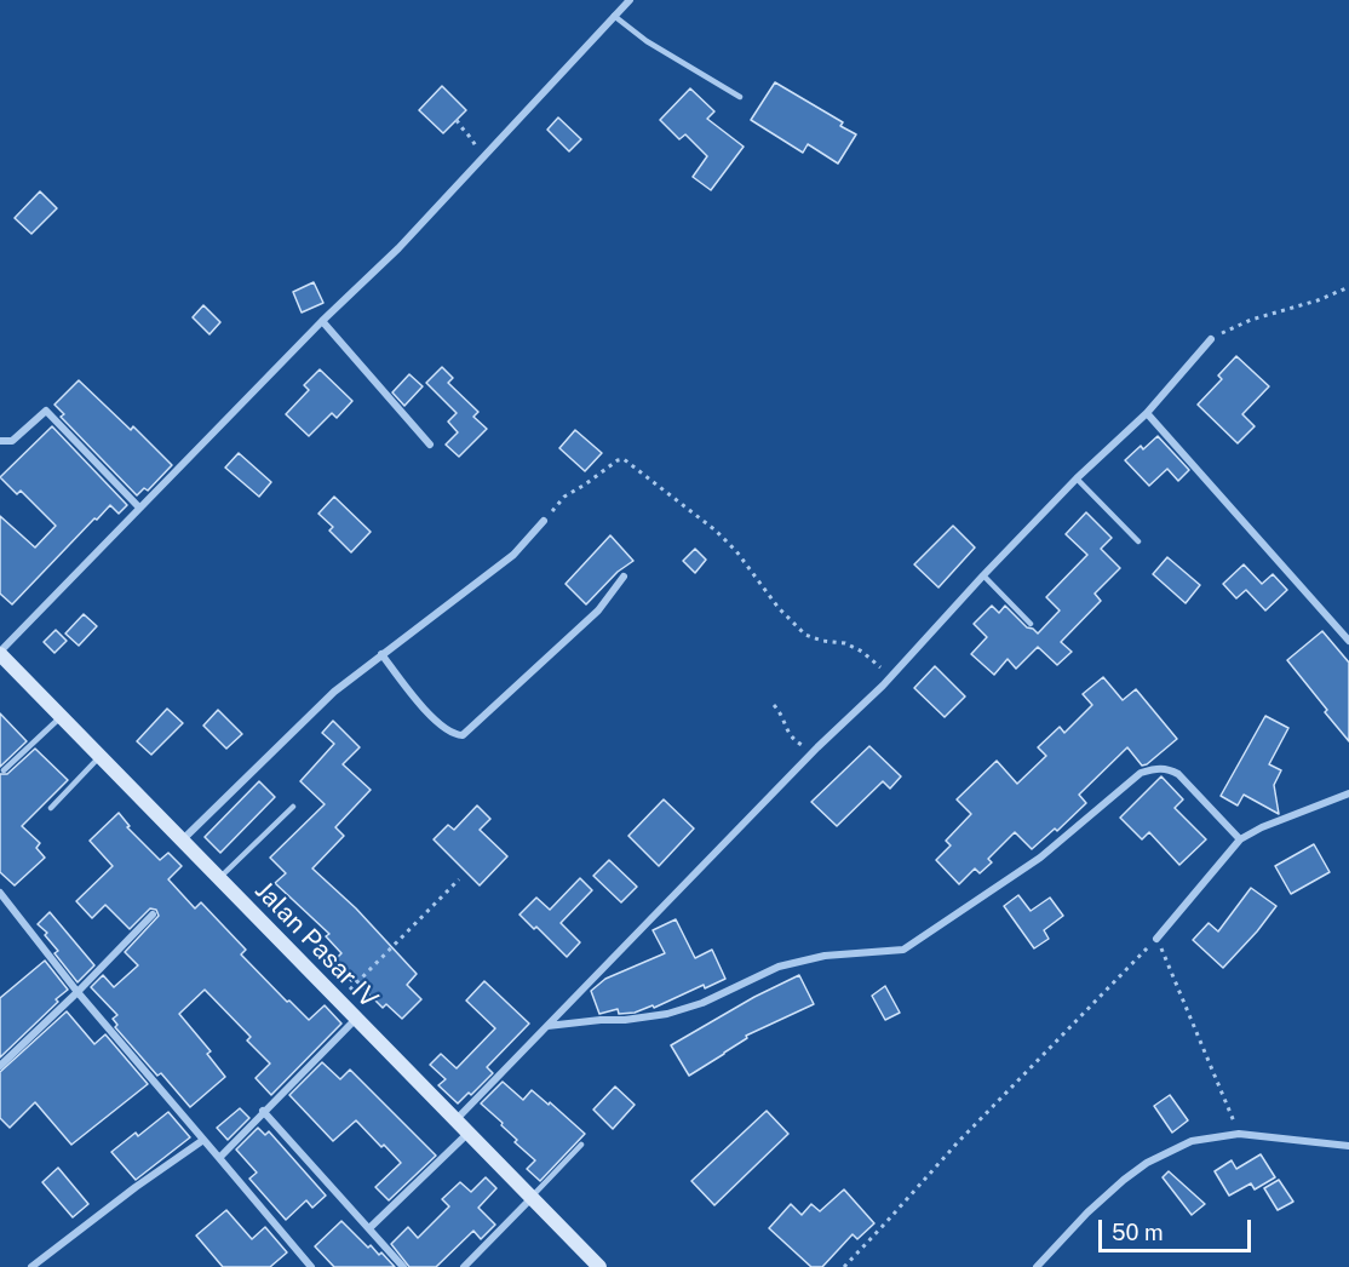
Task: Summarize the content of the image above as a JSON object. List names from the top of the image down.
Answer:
{
  "streets": {
    "street": ["Jalan Pasar IV"]
  },
  "scale_bar": "50 m"
}
